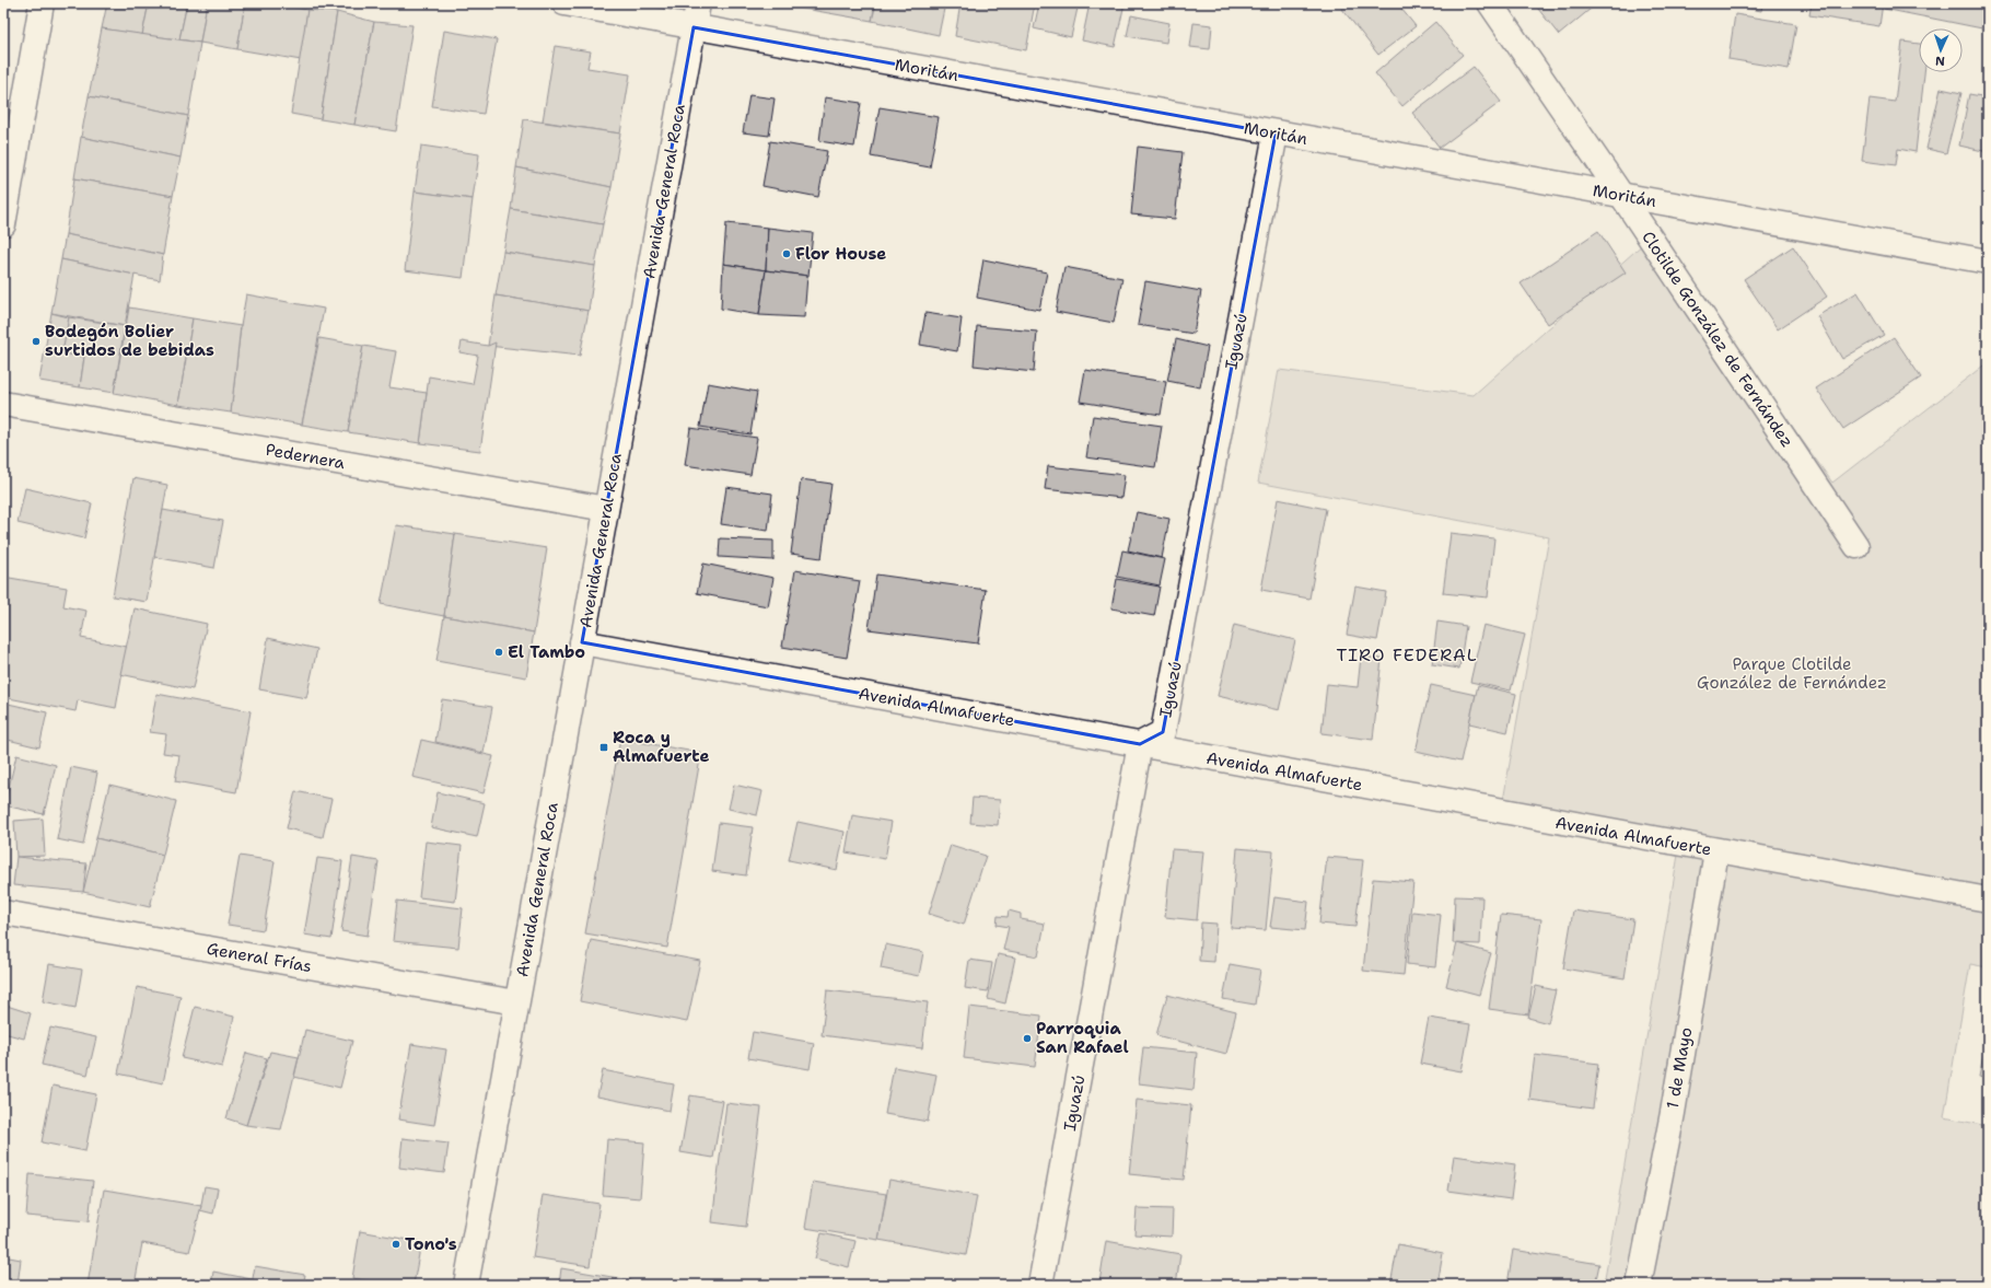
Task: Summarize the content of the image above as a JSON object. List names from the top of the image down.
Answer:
{
  "streets": {
    "street": [
      "Moritán",
      "Avenida General Roca",
      "Clotilde González de Fernández",
      "Iguazú",
      "Pedernera",
      "Avenida Almafuerte",
      "General Frías",
      "1 de Mayo"
    ]
  },
  "crossings": [
    ["Moritán", "Avenida General Roca"],
    ["Moritán", "Clotilde González de Fernández"],
    ["Moritán", "Iguazú"],
    ["Avenida General Roca", "Pedernera"],
    ["Avenida General Roca", "Avenida Almafuerte"],
    ["Avenida General Roca", "General Frías"],
    ["Iguazú", "Avenida Almafuerte"],
    ["Avenida Almafuerte", "1 de Mayo"]
  ],
  "districts": ["TIRO FEDERAL"],
  "parks": ["Parque Clotilde González de Fernández"],
  "places": {
    "other": [
      "Flor House",
      "Bodegón Bolier surtidos de bebidas",
      "El Tambo",
      "Parroquia San Rafael",
      "Tono's"
    ],
    "transit": ["Roca y Almafuerte"]
  },
  "north": "bottom"
}
